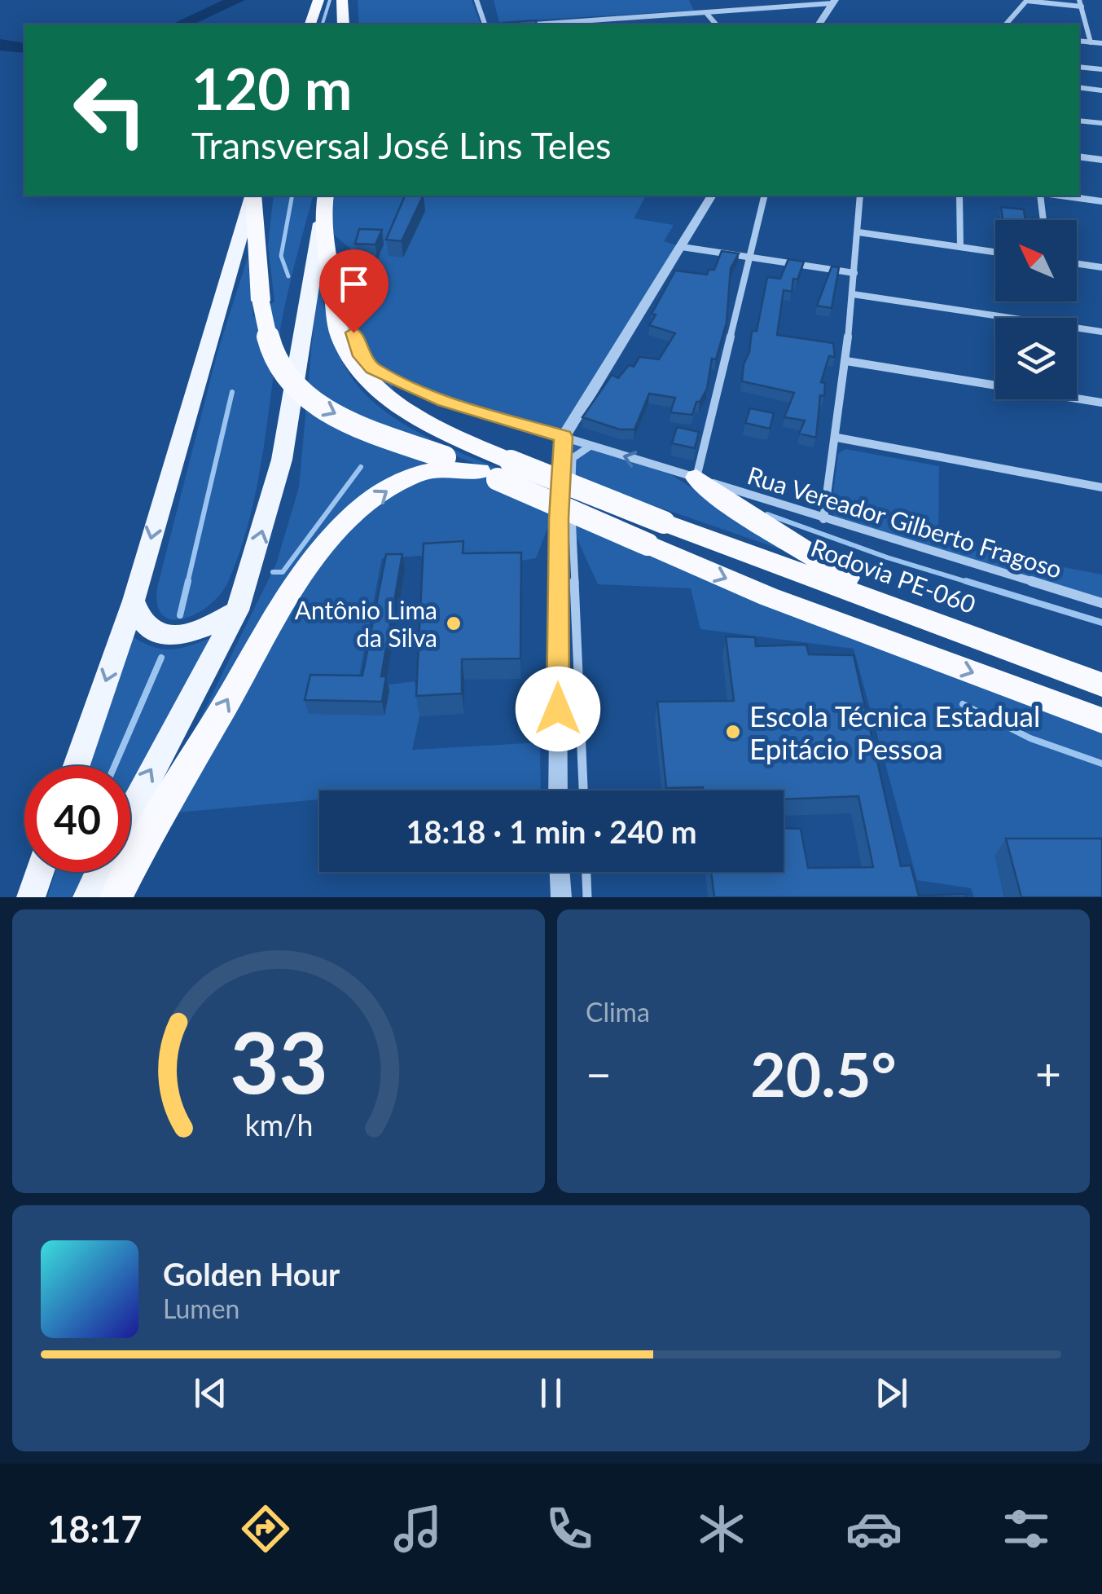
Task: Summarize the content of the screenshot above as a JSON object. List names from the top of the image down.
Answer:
{
  "streets": {
    "highway": ["Rodovia PE-060"],
    "street": ["Rua Vereador Gilberto Fragoso"]
  },
  "places": ["Antônio Lima da Silva", "Escola Técnica Estadual Epitácio Pessoa"],
  "north": "top left",
  "page": {
    "turn": ["120 m", "Transversal José Lins Teles"],
    "limit": "40",
    "trip": "18:18 · 1 min · 240 m",
    "tile": "Clima",
    "heat": ["−", "20.5°", "+"],
    "song": ["Golden Hour", "Lumen"],
    "tabs": "18:17",
    "gauge": ["33", "km/h"]
  }
}
